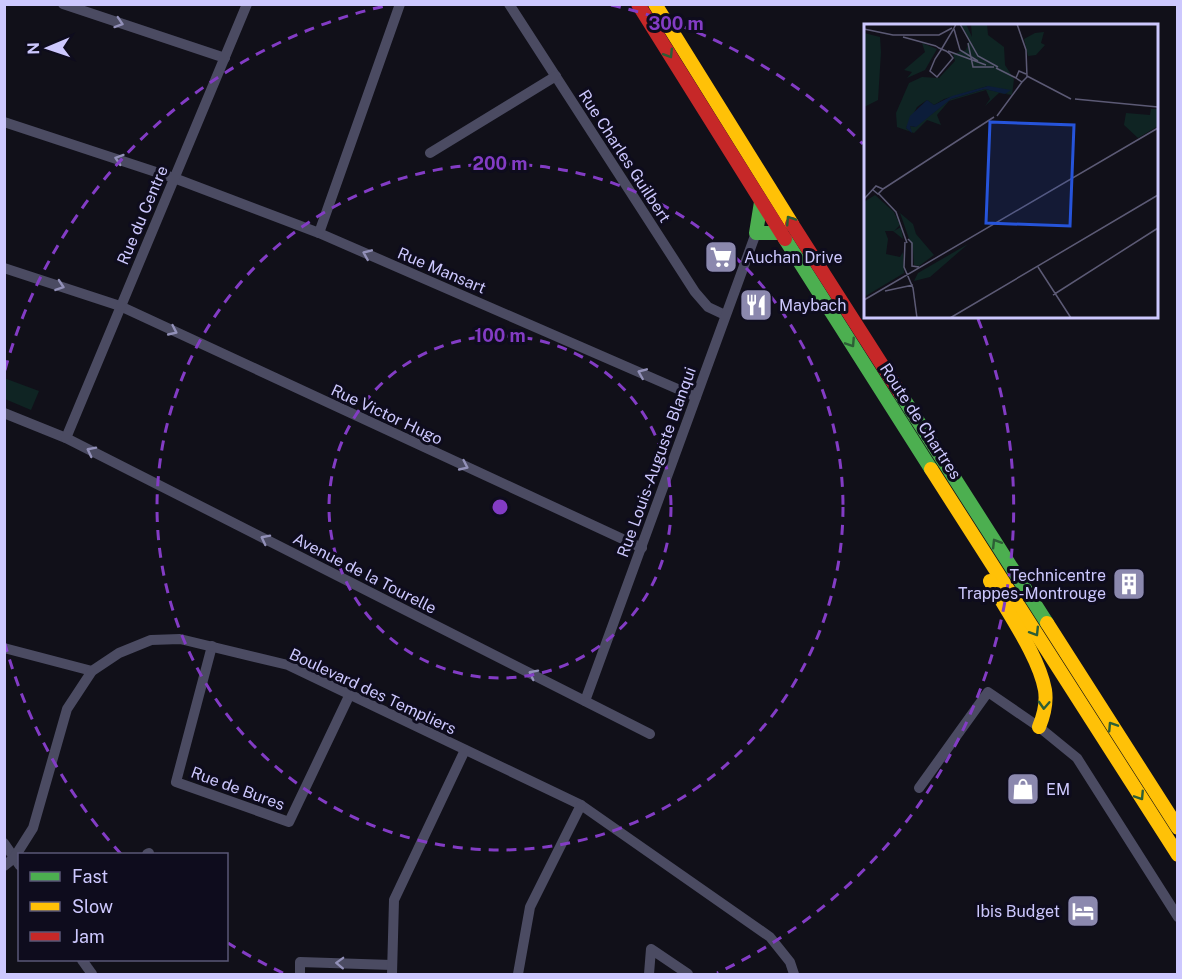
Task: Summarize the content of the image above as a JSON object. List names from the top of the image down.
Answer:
{
  "streets": {
    "main road": ["Route de Chartres"],
    "street": [
      "Rue Charles Guilbert",
      "Rue du Centre",
      "Rue Mansart",
      "Rue Victor Hugo",
      "Rue Louis-Auguste Blanqui",
      "Avenue de la Tourelle",
      "Boulevard des Templiers",
      "Rue de Bures"
    ]
  },
  "crossings": [
    ["Rue Charles Guilbert", "Rue Louis-Auguste Blanqui"],
    ["Rue du Centre", "Rue Mansart"],
    ["Rue du Centre", "Rue Victor Hugo"],
    ["Rue du Centre", "Avenue de la Tourelle"],
    ["Rue Mansart", "Rue Louis-Auguste Blanqui"],
    ["Rue Victor Hugo", "Rue Louis-Auguste Blanqui"],
    ["Rue Louis-Auguste Blanqui", "Avenue de la Tourelle"],
    ["Boulevard des Templiers", "Rue de Bures"]
  ],
  "one_way": ["Rue Mansart", "Rue Victor Hugo", "Avenue de la Tourelle"],
  "places": {
    "supermarket": ["Auchan Drive"],
    "restaurant": ["Maybach"],
    "building": ["Technicentre Trappes-Montrouge"],
    "shop": ["EM"],
    "hotel": ["Ibis Budget"]
  },
  "legend": ["Fast", "Slow", "Jam"],
  "north": "left",
  "rings": ["300 m", "200 m", "100 m"]
}
